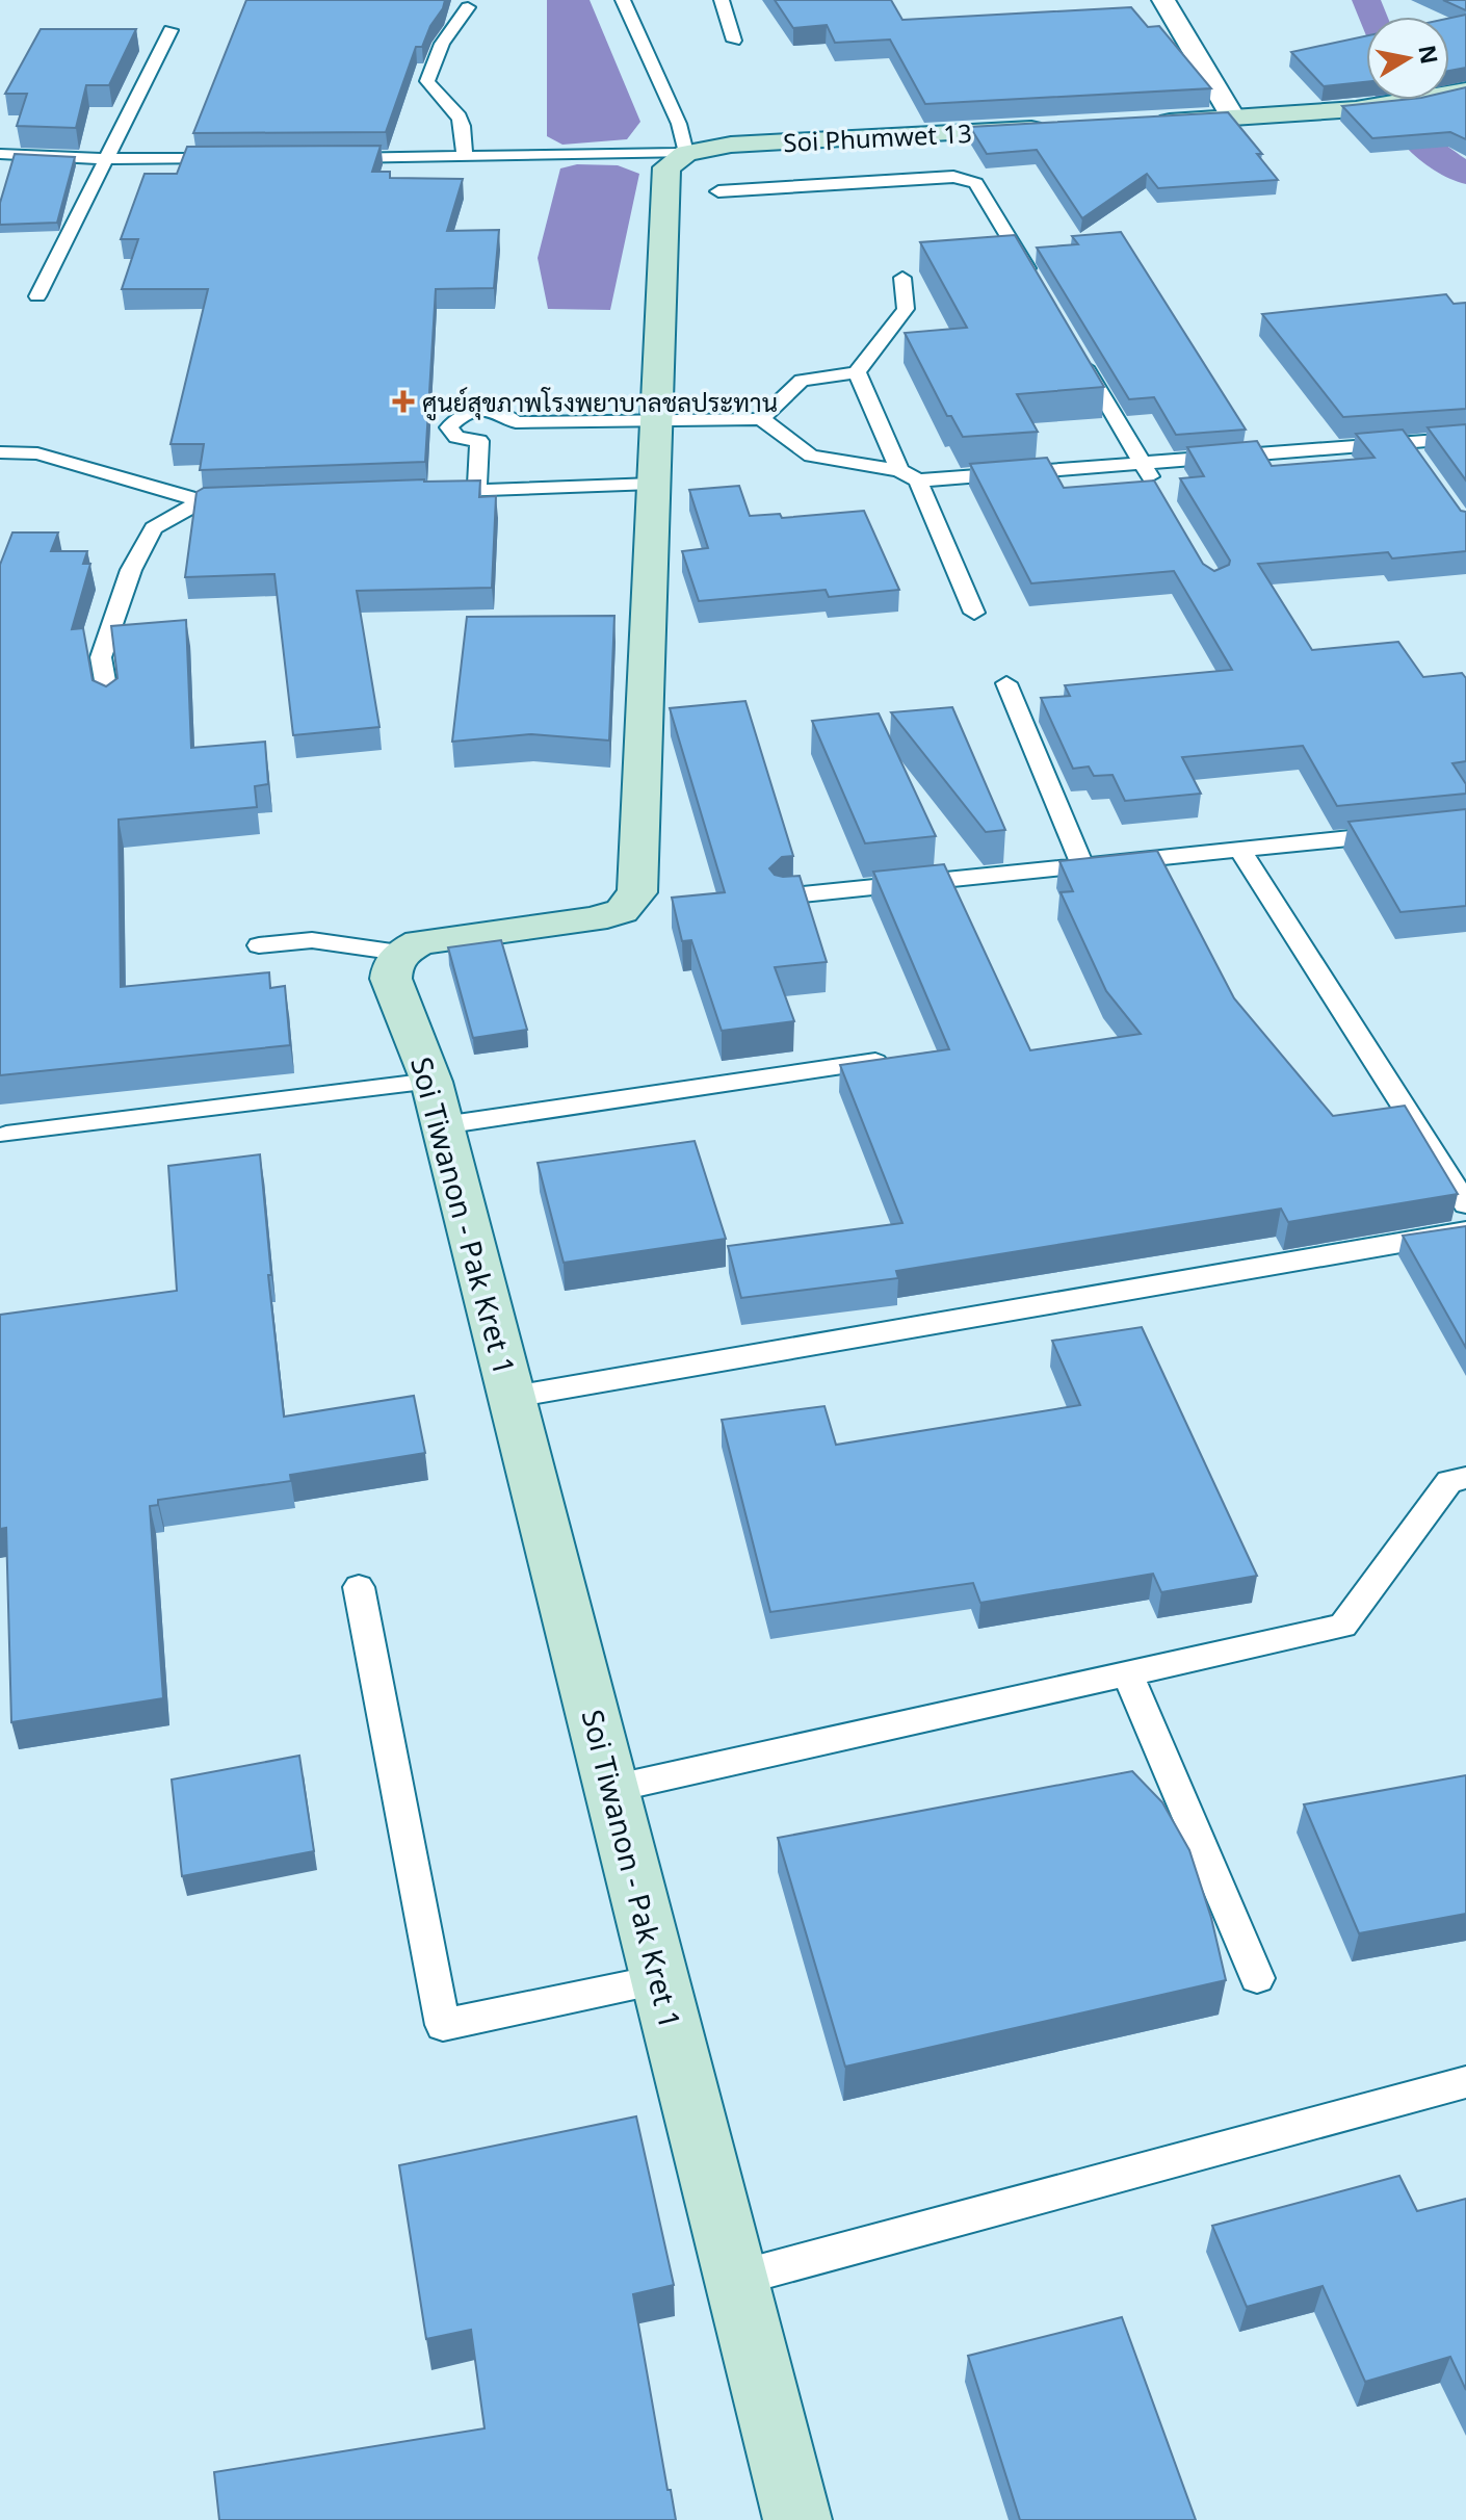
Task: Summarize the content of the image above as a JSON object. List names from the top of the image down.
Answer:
{
  "streets": {
    "street": ["Soi Phumwet 13", "Soi Tiwanon - Pak Kret 1"]
  },
  "places": {
    "health": ["ศูนย์สุขภาพโรงพยาบาลชลประทาน"]
  },
  "north": "right"
}
